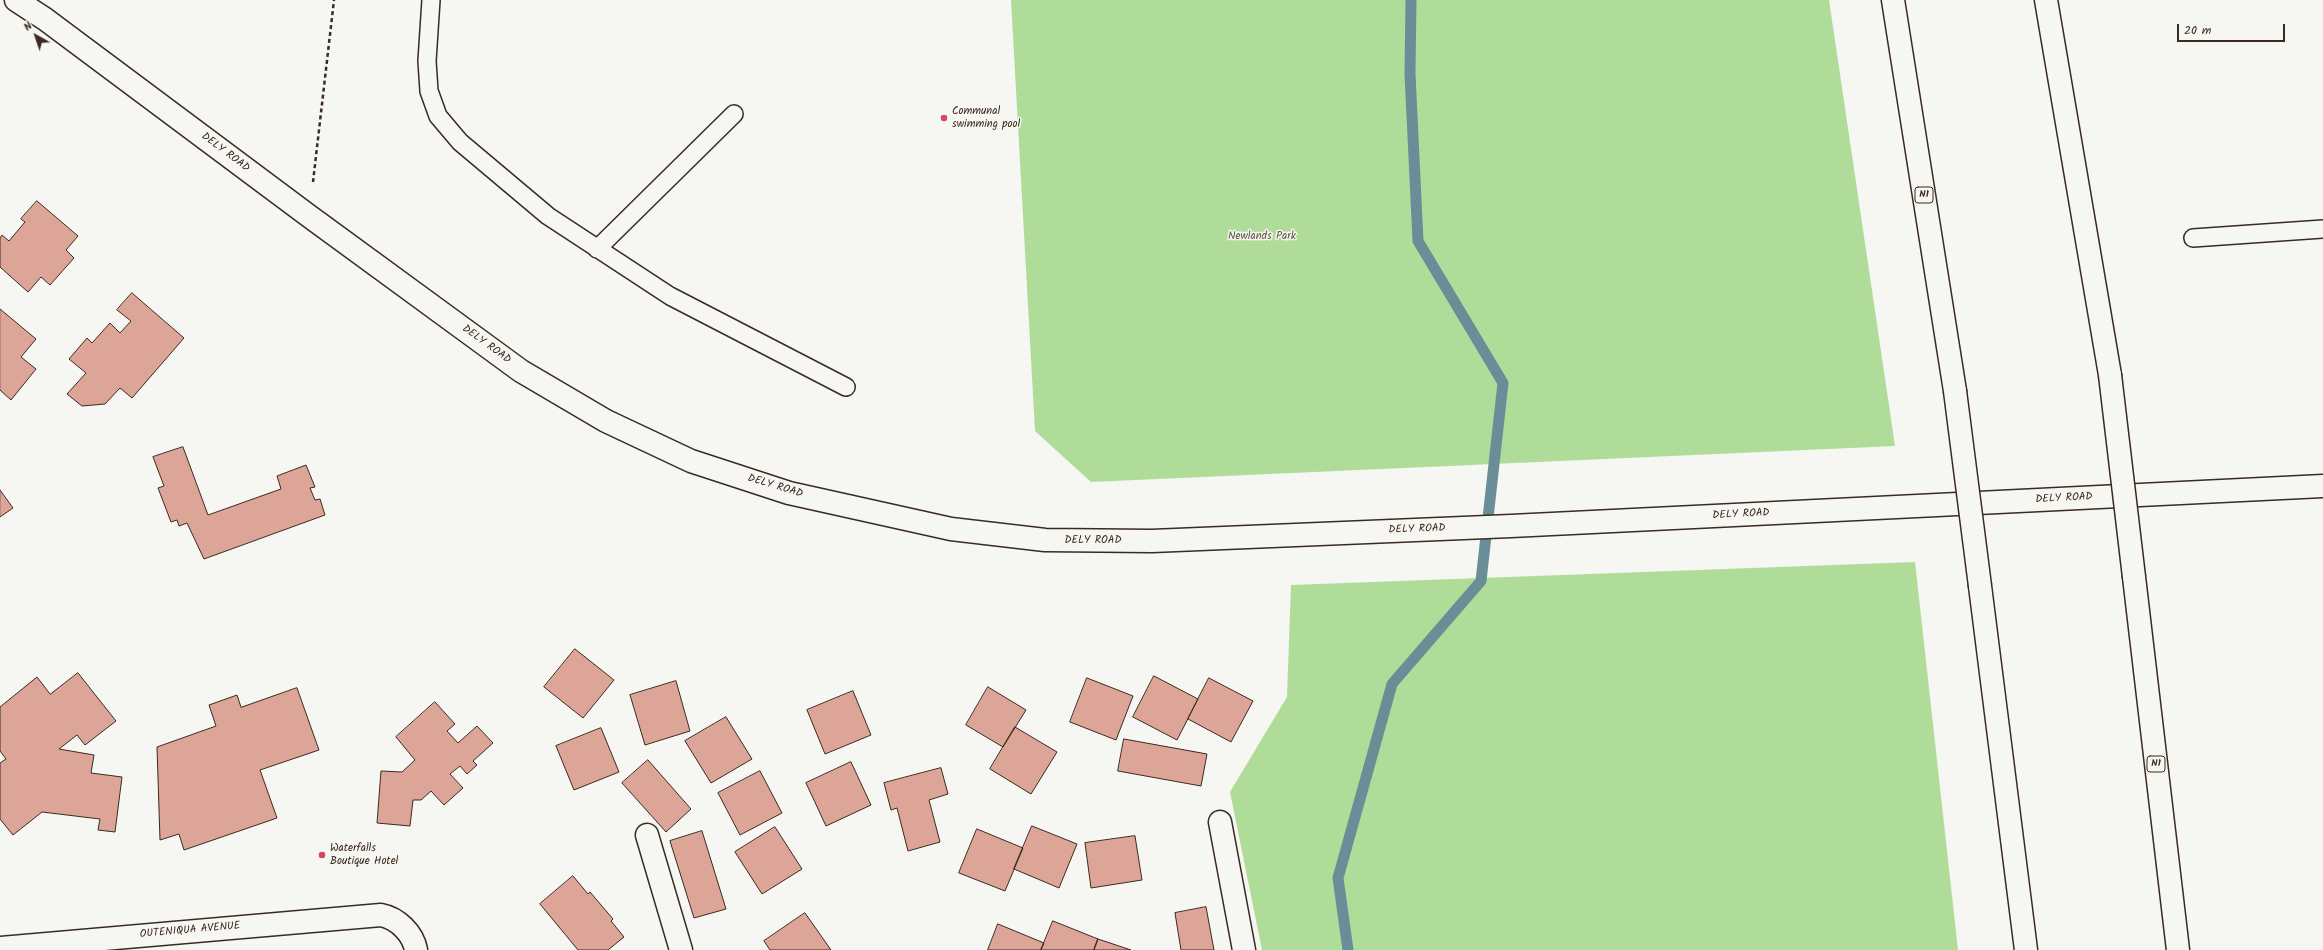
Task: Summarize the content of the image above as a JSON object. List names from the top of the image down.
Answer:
{
  "streets": {
    "main road": ["DELY ROAD", "N1", "OUTENIQUA AVENUE"]
  },
  "parks": ["Newlands Park"],
  "places": ["Communal swimming pool", "Waterfalls Boutique Hotel"],
  "scale_bar": "20 m",
  "north": "top left"
}
